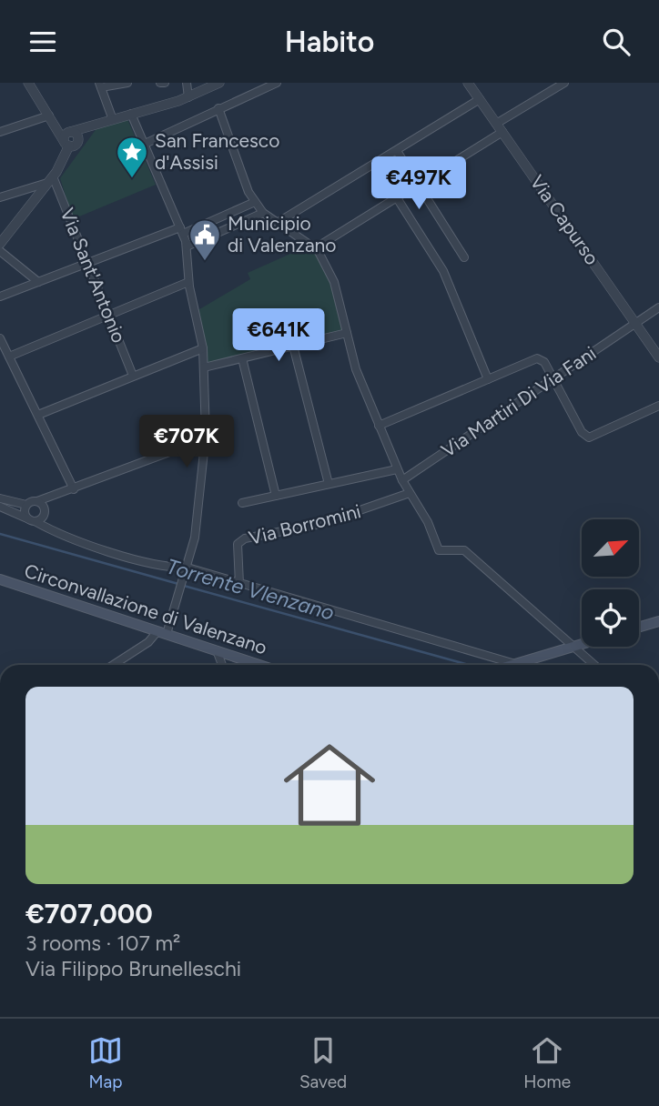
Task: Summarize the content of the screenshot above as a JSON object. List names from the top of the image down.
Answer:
{
  "streets": {
    "main road": ["Circonvallazione di Valenzano"],
    "street": [
      "Via Capurso",
      "Via Sant'Antonio",
      "Via Martiri Di Via Fani",
      "Via Borromini"
    ]
  },
  "crossings": [
    ["Via Capurso", "Via Martiri Di Via Fani"]
  ],
  "water": ["Torrente Vlenzano"],
  "places": {
    "place": ["San Francesco d'Assisi"],
    "public building": ["Municipio di Valenzano"]
  },
  "north": "top right",
  "page": {
    "header": "Habito",
    "price": ["€497K", "€641K", "€707K"],
    "list": [
      {
        "name": "€707,000",
        "note": "3 rooms · 107 m² · Via Filippo Brunelleschi"
      }
    ],
    "tabs": ["Map", "Saved", "Home"]
  }
}
